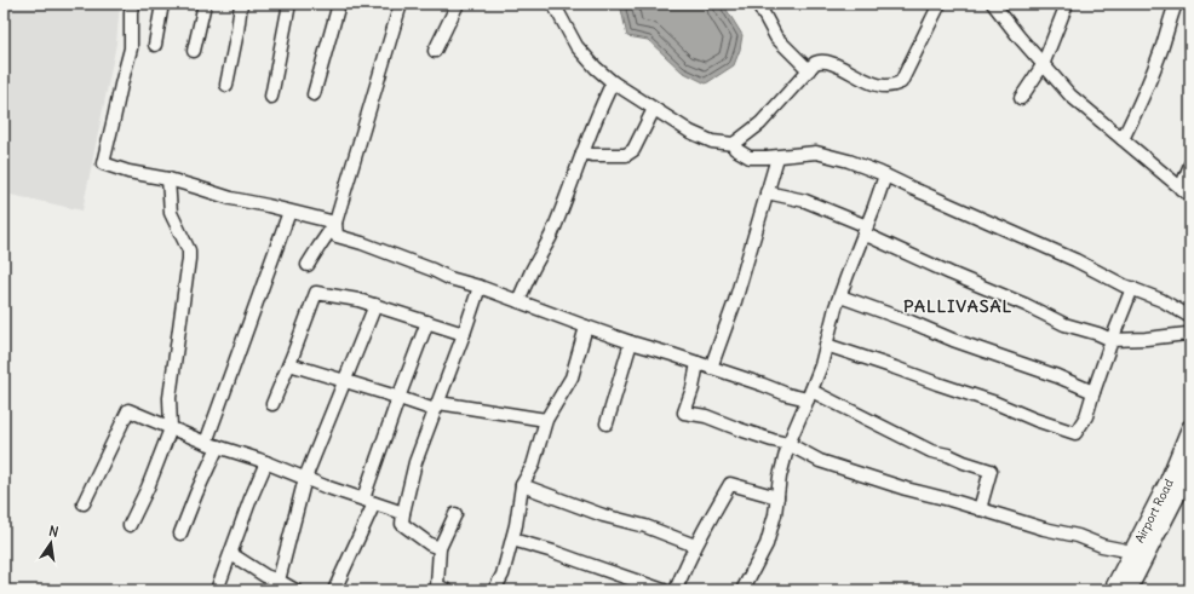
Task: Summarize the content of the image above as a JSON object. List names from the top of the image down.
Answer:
{
  "streets": {
    "main road": ["Airport Road"]
  },
  "districts": ["PALLIVASAL"],
  "north": "top"
}
